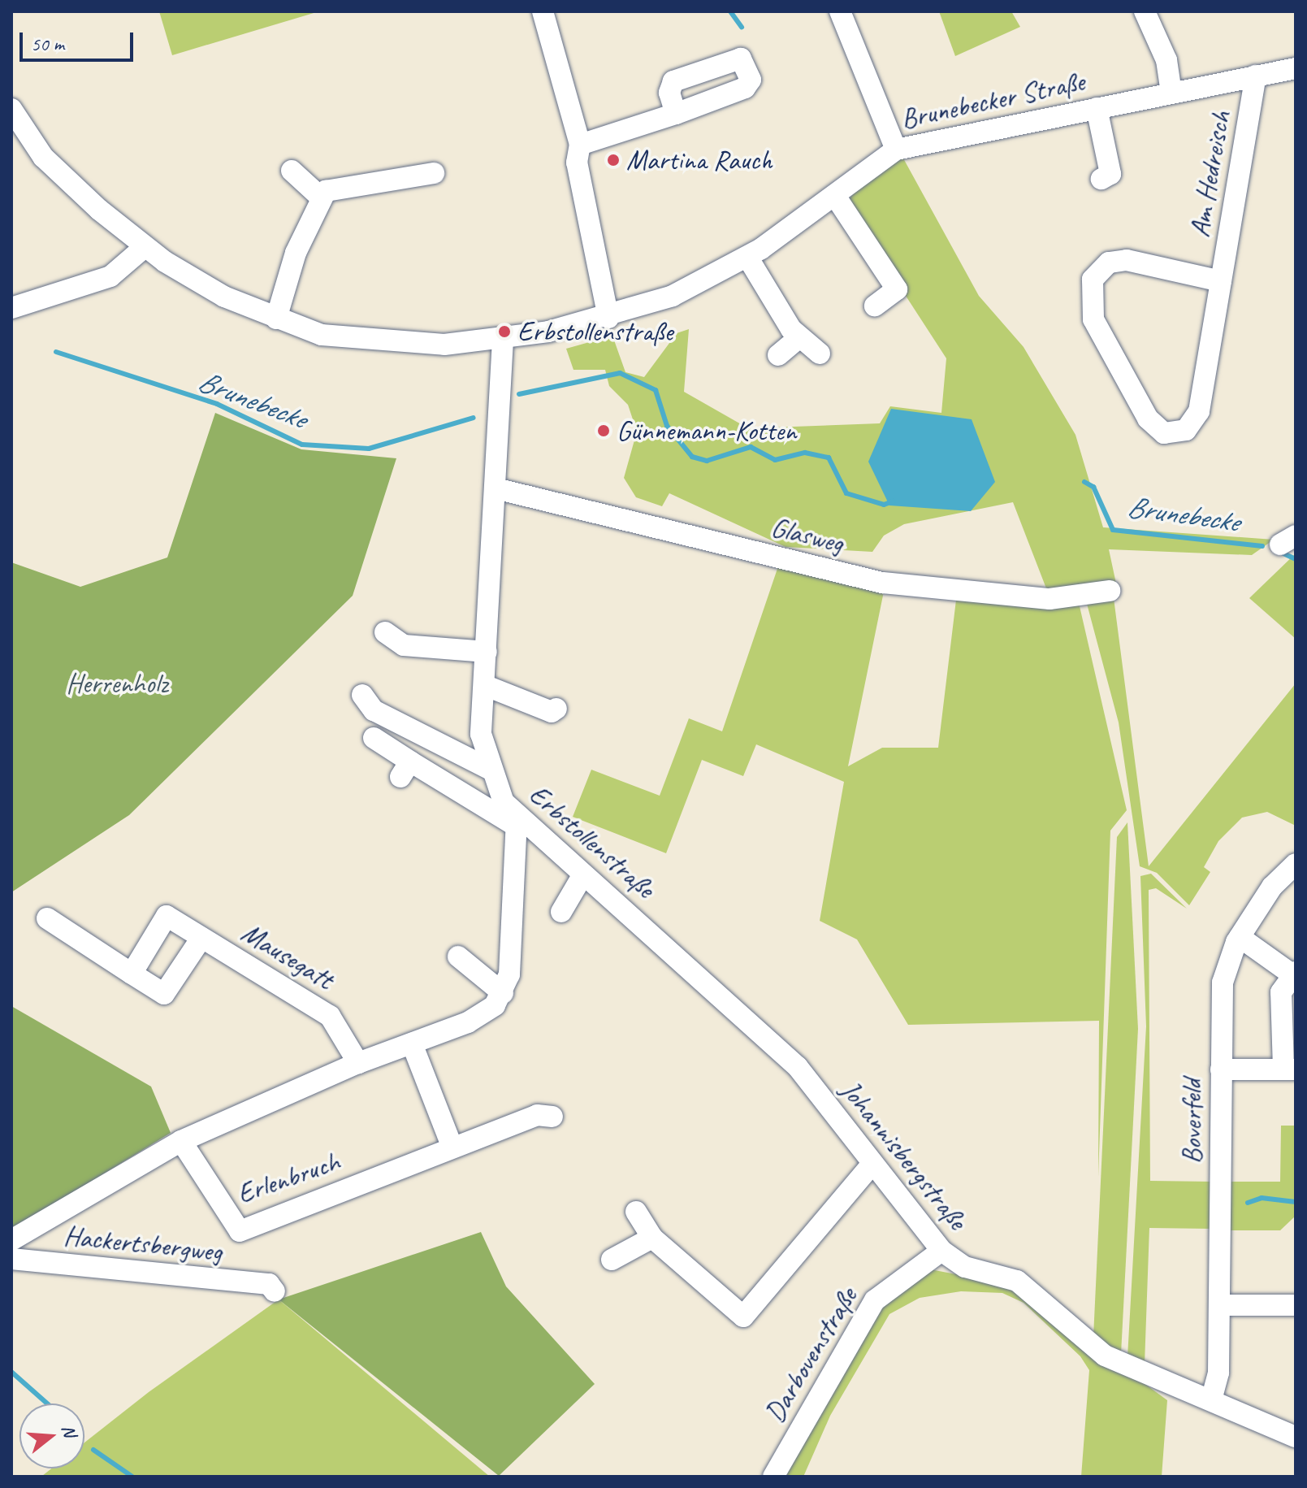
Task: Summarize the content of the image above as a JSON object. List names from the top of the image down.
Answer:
{
  "streets": {
    "street": [
      "Brunebecker Straße",
      "Am Hedreisch",
      "Glasweg",
      "Erbstollenstraße",
      "Mausegatt",
      "Boverfeld",
      "Johannisbergstraße",
      "Erlenbruch",
      "Hackertsbergweg",
      "Darbovenstraße"
    ]
  },
  "crossings": [
    ["Brunebecker Straße", "Am Hedreisch"],
    ["Brunebecker Straße", "Erbstollenstraße"],
    ["Glasweg", "Erbstollenstraße"],
    ["Erbstollenstraße", "Johannisbergstraße"],
    ["Boverfeld", "Johannisbergstraße"],
    ["Johannisbergstraße", "Darbovenstraße"]
  ],
  "water": ["Brunebecke"],
  "parks": ["Herrenholz"],
  "places": ["Martina Rauch", "Erbstollenstraße", "Günnemann-Kotten"],
  "scale_bar": "50 m",
  "north": "right"
}
